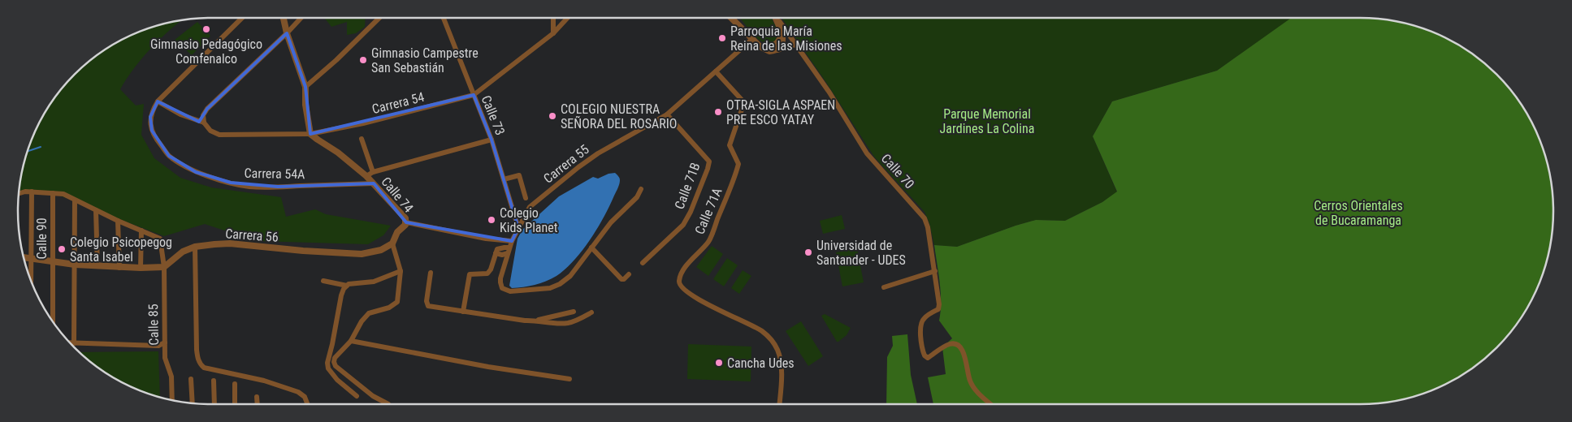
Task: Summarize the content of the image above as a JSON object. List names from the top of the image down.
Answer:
{
  "streets": {
    "street": [
      "Carrera 54",
      "Calle 73",
      "Carrera 55",
      "Calle 70",
      "Carrera 54A",
      "Calle 71B",
      "Calle 74",
      "Calle 71A",
      "Carrera 56",
      "Calle 90",
      "Calle 85"
    ]
  },
  "crossings": [
    ["Carrera 54", "Calle 73"],
    ["Carrera 54", "Carrera 54A"],
    ["Carrera 54", "Calle 74"],
    ["Calle 73", "Carrera 55"],
    ["Carrera 55", "Calle 71B"],
    ["Carrera 55", "Calle 71A"],
    ["Carrera 54A", "Calle 74"],
    ["Calle 74", "Carrera 56"],
    ["Carrera 56", "Calle 85"]
  ],
  "parks": ["Parque Memorial Jardines La Colina", "Cerros Orientales de Bucaramanga"],
  "places": [
    "Gimnasio Pedagógico Comfenalco",
    "Parroquia María Reina de las Misiones",
    "Gimnasio Campestre San Sebastián",
    "OTRA-SIGLA ASPAEN PRE ESCO YATAY",
    "COLEGIO NUESTRA SEÑORA DEL ROSARIO",
    "Colegio Kids Planet",
    "Colegio Psicopegog Santa Isabel",
    "Universidad de Santander - UDES",
    "Cancha Udes"
  ]
}
